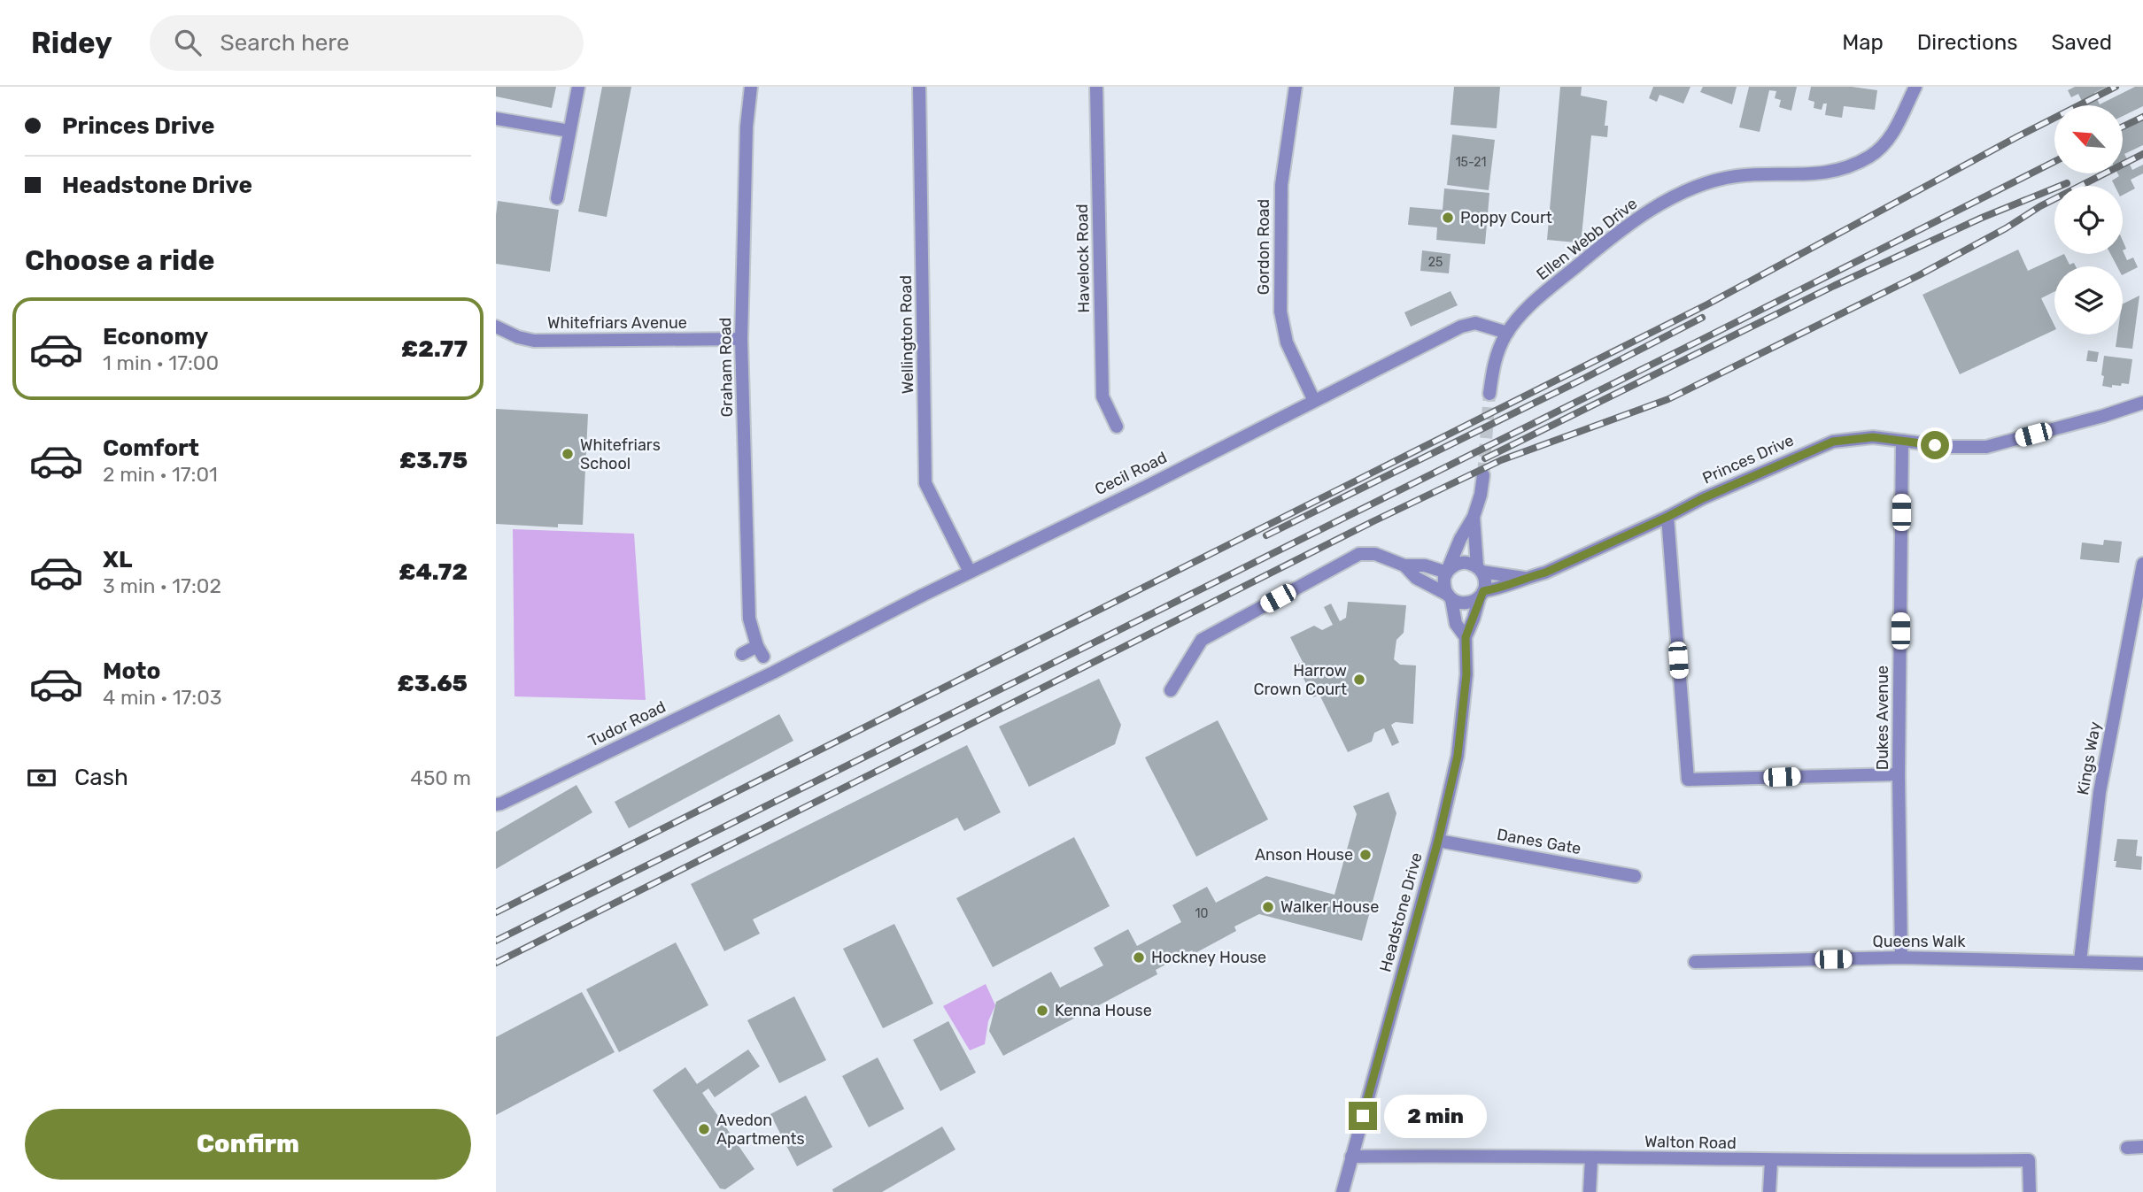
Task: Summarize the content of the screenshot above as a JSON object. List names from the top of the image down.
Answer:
{
  "streets": {
    "street": [
      "Ellen Webb Drive",
      "Gordon Road",
      "Havelock Road",
      "Whitefriars Avenue",
      "Wellington Road",
      "Graham Road",
      "Princes Drive",
      "Cecil Road",
      "Dukes Avenue",
      "Tudor Road",
      "Kings Way",
      "Danes Gate",
      "Headstone Drive",
      "Queens Walk",
      "Walton Road"
    ]
  },
  "crossings": [
    ["Ellen Webb Drive", "Cecil Road"],
    ["Gordon Road", "Cecil Road"],
    ["Whitefriars Avenue", "Graham Road"],
    ["Wellington Road", "Cecil Road"],
    ["Princes Drive", "Dukes Avenue"],
    ["Princes Drive", "Headstone Drive"],
    ["Cecil Road", "Tudor Road"],
    ["Dukes Avenue", "Queens Walk"],
    ["Kings Way", "Queens Walk"],
    ["Danes Gate", "Headstone Drive"],
    ["Headstone Drive", "Walton Road"]
  ],
  "places": [
    "Poppy Court",
    "Whitefriars School",
    "Harrow Crown Court",
    "Anson House",
    "Walker House",
    "Hockney House",
    "Kenna House",
    "Avedon Apartments"
  ],
  "house_numbers": ["15-21", "25", "10"],
  "north": "top left",
  "page": {
    "header": "Ridey",
    "search": "Search here",
    "nav": ["Map", "Directions", "Saved"],
    "banner": ["Princes Drive", "Headstone Drive"],
    "heading": "Choose a ride",
    "list": [
      {
        "name": "Economy",
        "note": "1 min · 17:00",
        "value": "£2.77"
      },
      {
        "name": "Comfort",
        "note": "2 min · 17:01",
        "value": "£3.75"
      },
      {
        "name": "XL",
        "note": "3 min · 17:02",
        "value": "£4.72"
      },
      {
        "name": "Moto",
        "note": "4 min · 17:03",
        "value": "£3.65"
      }
    ],
    "pay": ["Cash", "450 m"],
    "bubble": "2 min",
    "buttons": "Confirm"
  }
}
